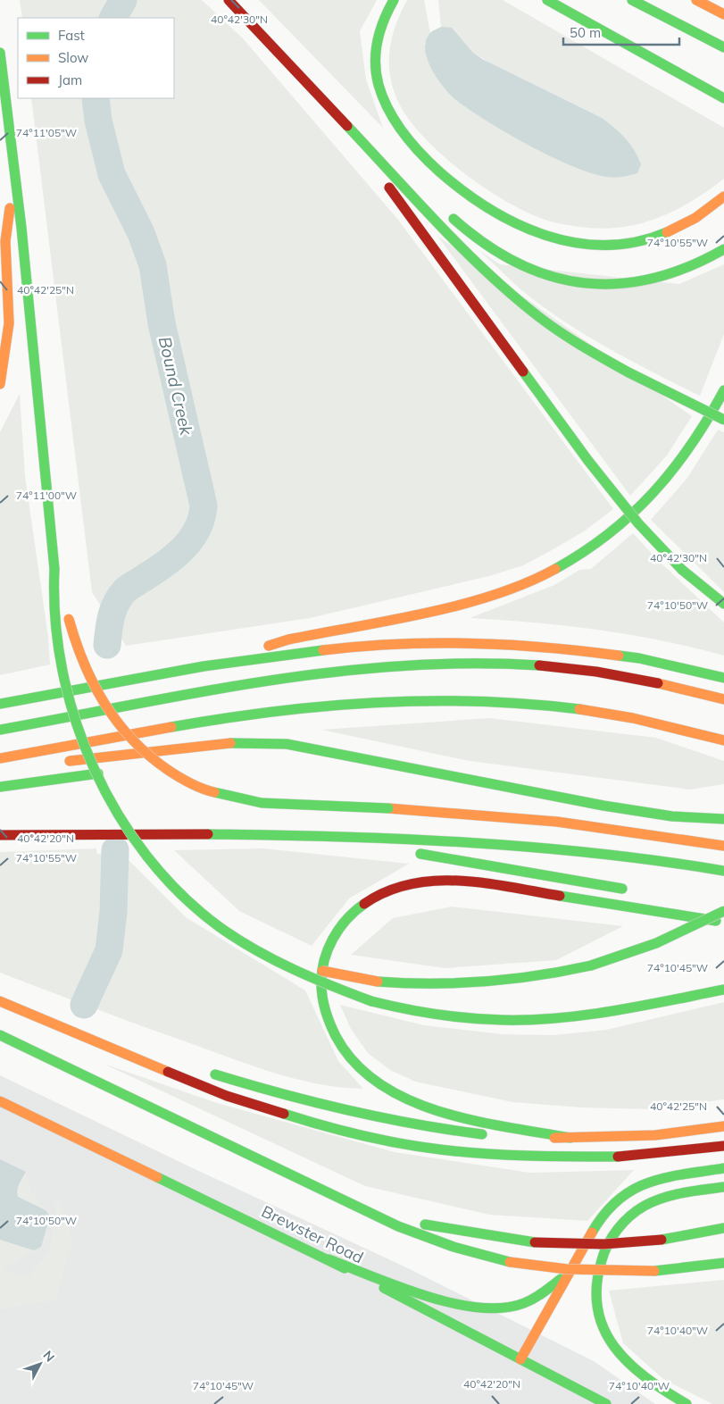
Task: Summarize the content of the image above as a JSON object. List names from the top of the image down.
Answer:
{
  "streets": {
    "main road": ["Brewster Road"]
  },
  "water": ["Bound Creek"],
  "legend": ["Fast", "Slow", "Jam"],
  "scale_bar": "50 m",
  "north": "top right",
  "coordinates": [
    "40°42'30\"N",
    "74°11'05\"W",
    "74°10'55\"W",
    "40°42'25\"N",
    "74°11'00\"W",
    "74°10'50\"W",
    "40°42'20\"N",
    "74°10'45\"W",
    "74°10'40\"W"
  ]
}
